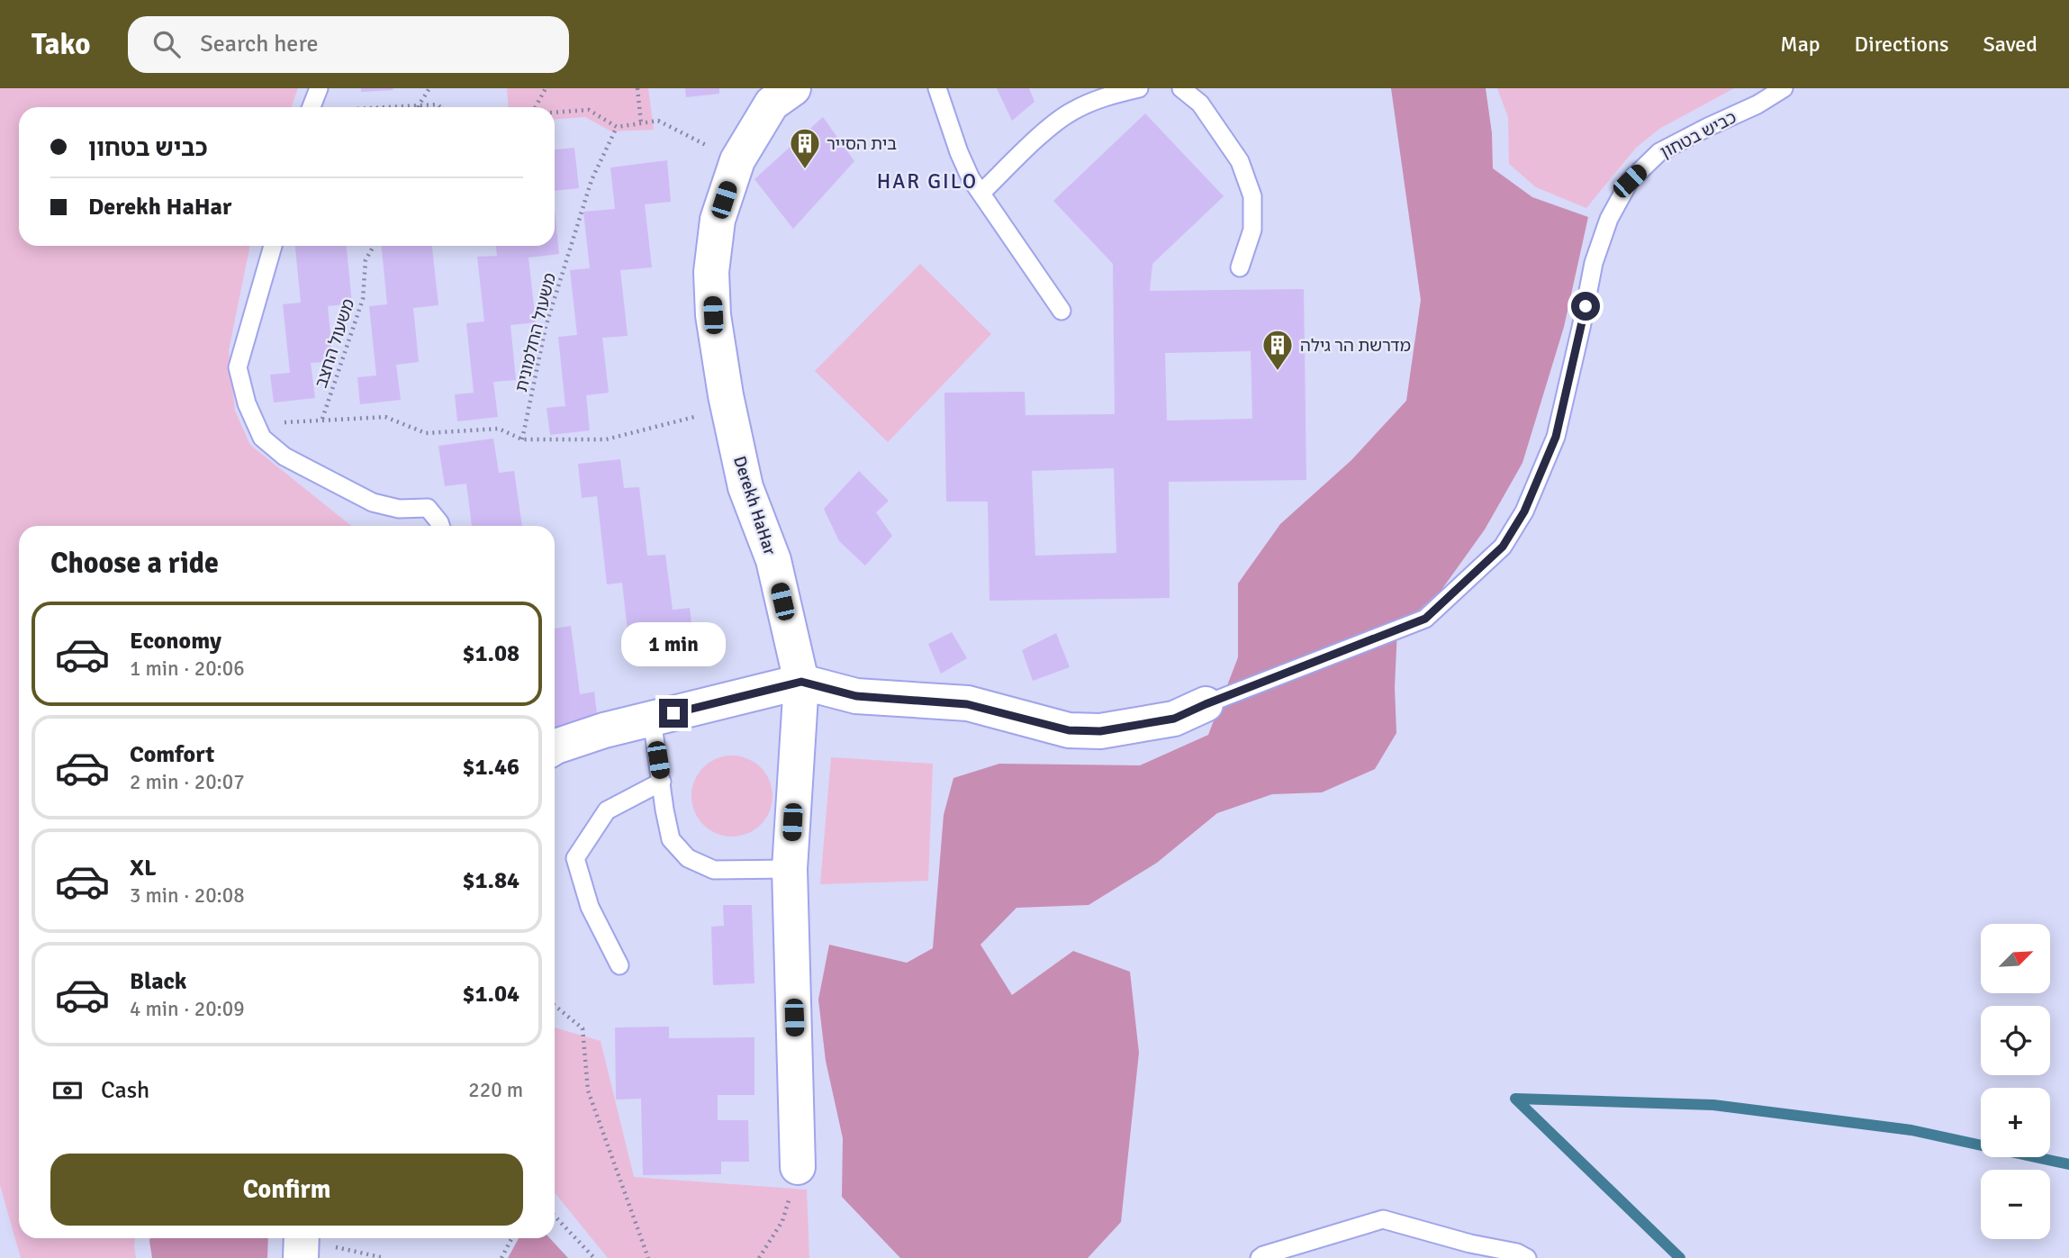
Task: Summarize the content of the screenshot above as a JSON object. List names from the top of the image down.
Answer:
{
  "streets": {
    "street": ["Derekh HaHar"],
    "lane": ["כביש בטחון"],
    "path": ["משעול החלמונית", "משעול החצב"]
  },
  "districts": ["HAR GILO"],
  "places": {
    "building": ["בית הסייר", "מדרשת הר גילה"]
  },
  "north": "top right",
  "page": {
    "header": "Tako",
    "search": "Search here",
    "nav": ["Map", "Directions", "Saved"],
    "banner": ["כביש בטחון", "Derekh HaHar"],
    "heading": "Choose a ride",
    "list": [
      {
        "name": "Economy",
        "note": "1 min · 20:06",
        "value": "$1.08"
      },
      {
        "name": "Comfort",
        "note": "2 min · 20:07",
        "value": "$1.46"
      },
      {
        "name": "XL",
        "note": "3 min · 20:08",
        "value": "$1.84"
      },
      {
        "name": "Black",
        "note": "4 min · 20:09",
        "value": "$1.04"
      }
    ],
    "bubble": "1 min",
    "map_buttons": ["+", "−"],
    "pay": ["Cash", "220 m"],
    "buttons": "Confirm"
  }
}
